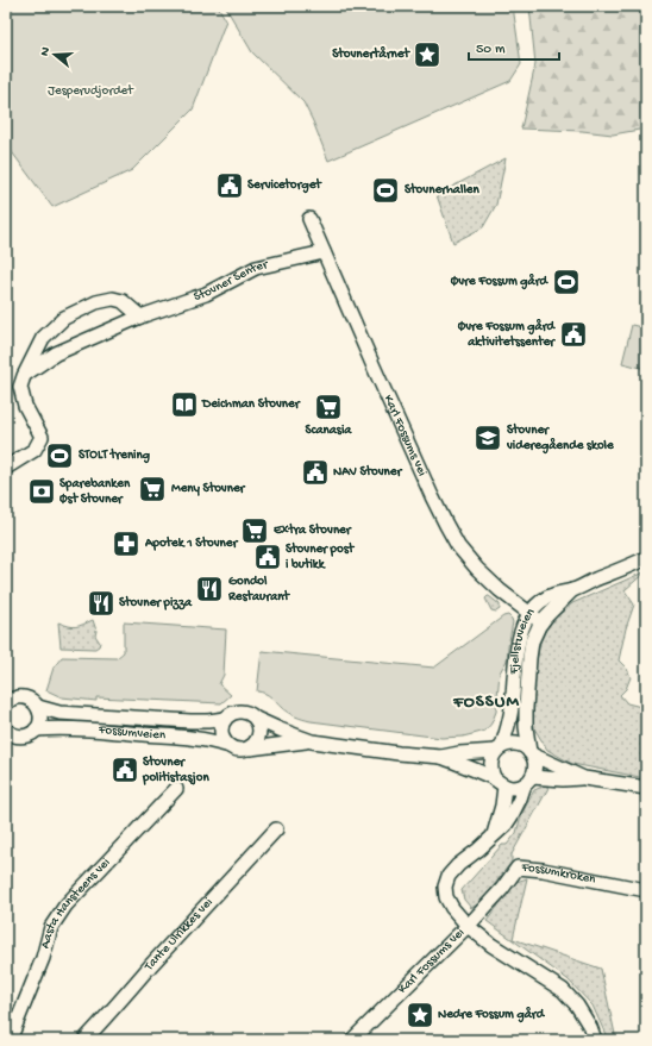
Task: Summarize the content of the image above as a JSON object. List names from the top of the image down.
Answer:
{
  "streets": {
    "street": [
      "Stovner Senter",
      "Karl Fossums vei",
      "Fjellstuveien",
      "Fossumveien",
      "Fossumkroken",
      "Aasta Hansteens vei",
      "Tante Ulrikkes vei"
    ]
  },
  "crossings": [
    ["Stovner Senter", "Karl Fossums vei"],
    ["Karl Fossums vei", "Fjellstuveien"],
    ["Karl Fossums vei", "Fossumkroken"]
  ],
  "districts": ["FOSSUM"],
  "parks": ["Jesperudjordet"],
  "places": {
    "place": ["Stovnertårnet", "Nedre Fossum gård"],
    "public building": [
      "Servicetorget",
      "Øvre Fossum gård aktivitetssenter",
      "NAV Stovner",
      "Stovner post i butikk",
      "Stovner politistasjon"
    ],
    "sports": ["Stovnerhallen", "Øvre Fossum gård", "STOLT trening"],
    "library": ["Deichman Stovner"],
    "supermarket": ["Scanasia", "Meny Stovner", "Extra Stovner"],
    "school or university": ["Stovner videregående skole"],
    "bank": ["Sparebanken Øst Stovner"],
    "pharmacy": ["Apotek 1 Stovner"],
    "restaurant": ["Gondol Restaurant", "Stovner pizza"]
  },
  "scale_bar": "50 m",
  "north": "left"
}
